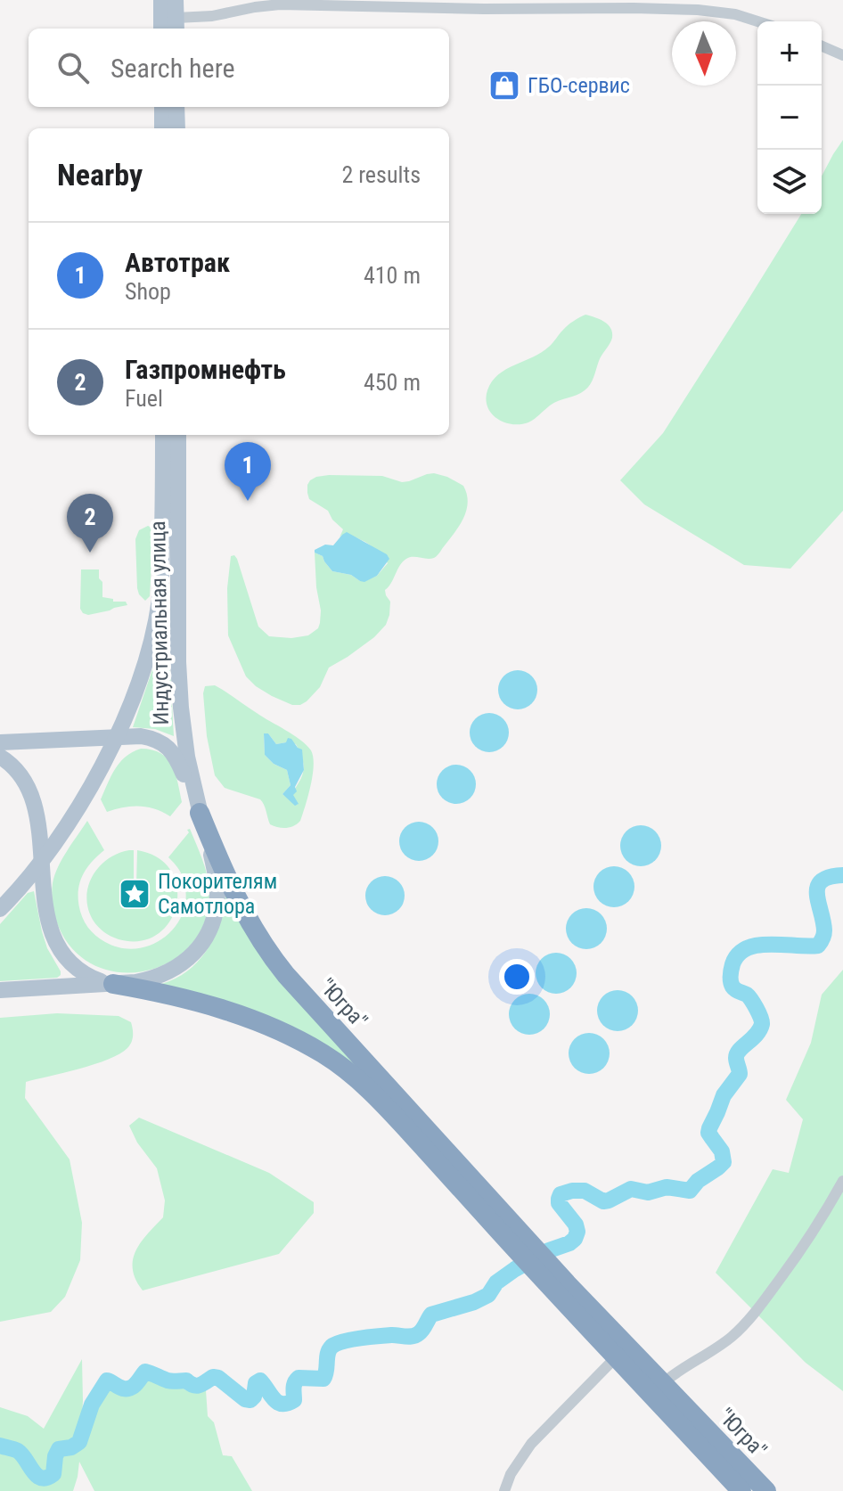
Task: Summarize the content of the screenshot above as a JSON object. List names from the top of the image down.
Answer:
{
  "streets": {
    "highway": ["\"Югра\""],
    "main road": ["Индустриальная улица"]
  },
  "crossings": [
    ["Индустриальная улица", "\"Югра\""]
  ],
  "places": {
    "shop": ["ГБО-сервис"],
    "place": ["Покорителям Самотлора"]
  },
  "north": "bottom",
  "page": {
    "map_buttons": ["+", "−"],
    "search": "Search here",
    "heading": ["Nearby", "2 results"],
    "list": [
      {
        "mark": "1",
        "name": "Автотрак",
        "note": "Shop",
        "value": "410 m"
      },
      {
        "mark": "2",
        "name": "Газпромнефть",
        "note": "Fuel",
        "value": "450 m"
      }
    ],
    "pins": ["1", "2"]
  }
}
